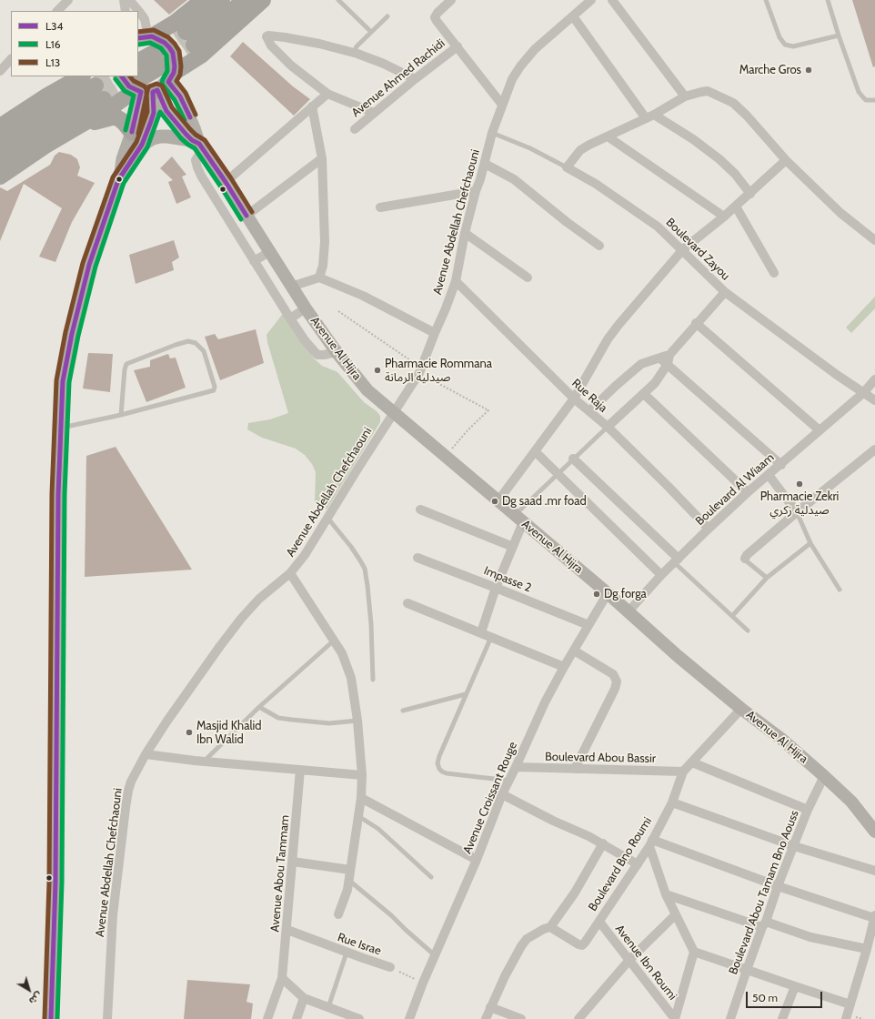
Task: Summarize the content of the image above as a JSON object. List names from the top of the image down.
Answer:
{
  "streets": {
    "street": [
      "Avenue Ahmed Rachidi",
      "Avenue Abdellah Chefchaouni",
      "Boulevard Zayou",
      "Avenue Al Hijra",
      "Rue Raja",
      "Boulevard Al Wiaam",
      "Impasse 2",
      "Boulevard Abou Bassir",
      "Avenue Croissant Rouge",
      "Boulevard Bno Roumi",
      "Avenue Abou Tammam",
      "Boulevard Abou Tamam Bno Aouss",
      "Rue Israe",
      "Avenue Ibn Roumi"
    ]
  },
  "crossings": [
    ["Avenue Abdellah Chefchaouni", "Boulevard Zayou"],
    ["Avenue Abdellah Chefchaouni", "Avenue Al Hijra"],
    ["Avenue Abdellah Chefchaouni", "Rue Raja"],
    ["Boulevard Zayou", "Boulevard Al Wiaam"],
    ["Avenue Al Hijra", "Boulevard Al Wiaam"],
    ["Avenue Al Hijra", "Avenue Croissant Rouge"],
    ["Avenue Al Hijra", "Boulevard Bno Roumi"],
    ["Avenue Al Hijra", "Boulevard Abou Tamam Bno Aouss"],
    ["Rue Raja", "Boulevard Al Wiaam"],
    ["Impasse 2", "Avenue Croissant Rouge"],
    ["Boulevard Abou Bassir", "Avenue Croissant Rouge"],
    ["Boulevard Abou Bassir", "Boulevard Bno Roumi"],
    ["Avenue Croissant Rouge", "Rue Israe"],
    ["Boulevard Bno Roumi", "Avenue Ibn Roumi"],
    ["Avenue Abou Tammam", "Rue Israe"]
  ],
  "places": [
    "Marche Gros",
    "Pharmacie Rommana صيدلية الرمانة",
    "Pharmacie Zekri صيدلية زكري",
    "Dg saad .mr foad",
    "Dg forga",
    "Masjid Khalid Ibn Walid"
  ],
  "lines": ["transit line L13", "transit line L34", "transit line L16"],
  "legend": ["L34", "L16", "L13"],
  "scale_bar": "50 m",
  "north": "bottom right"
}
